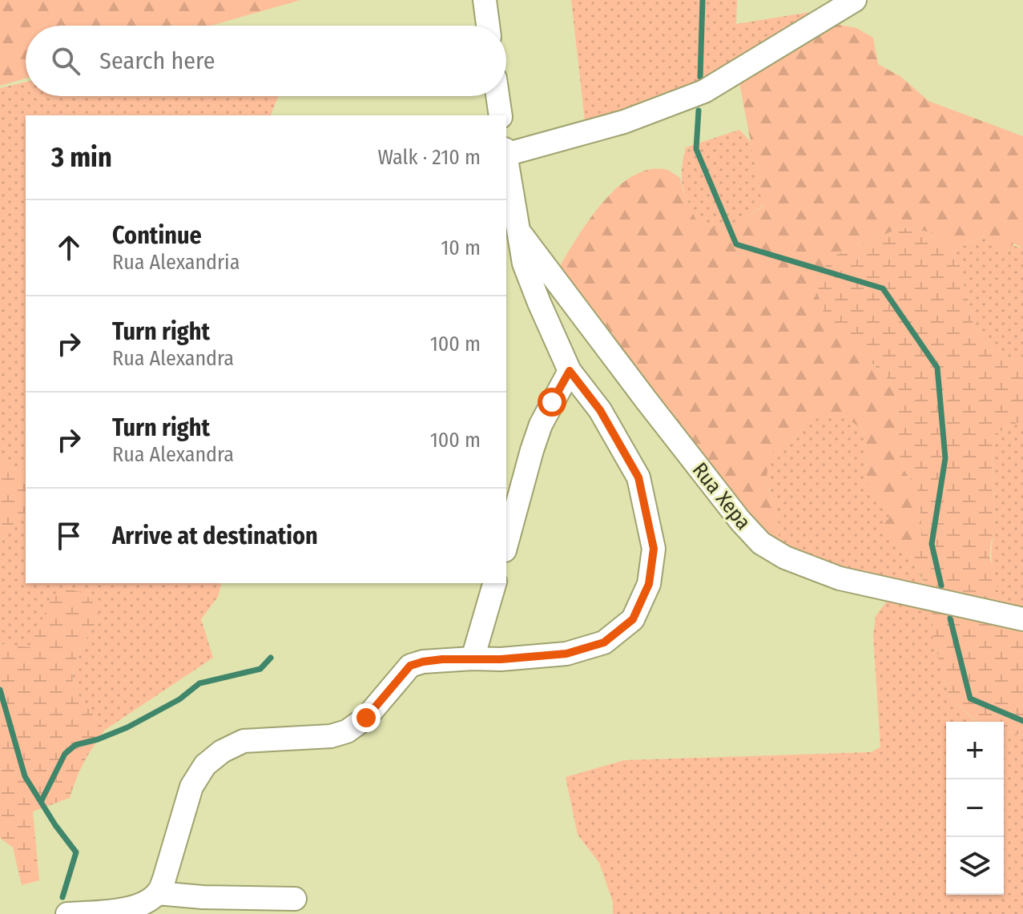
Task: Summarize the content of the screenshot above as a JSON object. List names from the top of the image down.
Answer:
{
  "streets": {
    "street": ["Rua Xepa"]
  },
  "page": {
    "search": "Search here",
    "heading": ["3 min", "Walk · 210 m"],
    "list": [
      ["Continue", "Rua Alexandria", "10 m"],
      ["Turn right", "Rua Alexandra", "100 m"],
      ["Turn right", "Rua Alexandra", "100 m"],
      "Arrive at destination"
    ],
    "map_buttons": ["+", "−"]
  }
}
